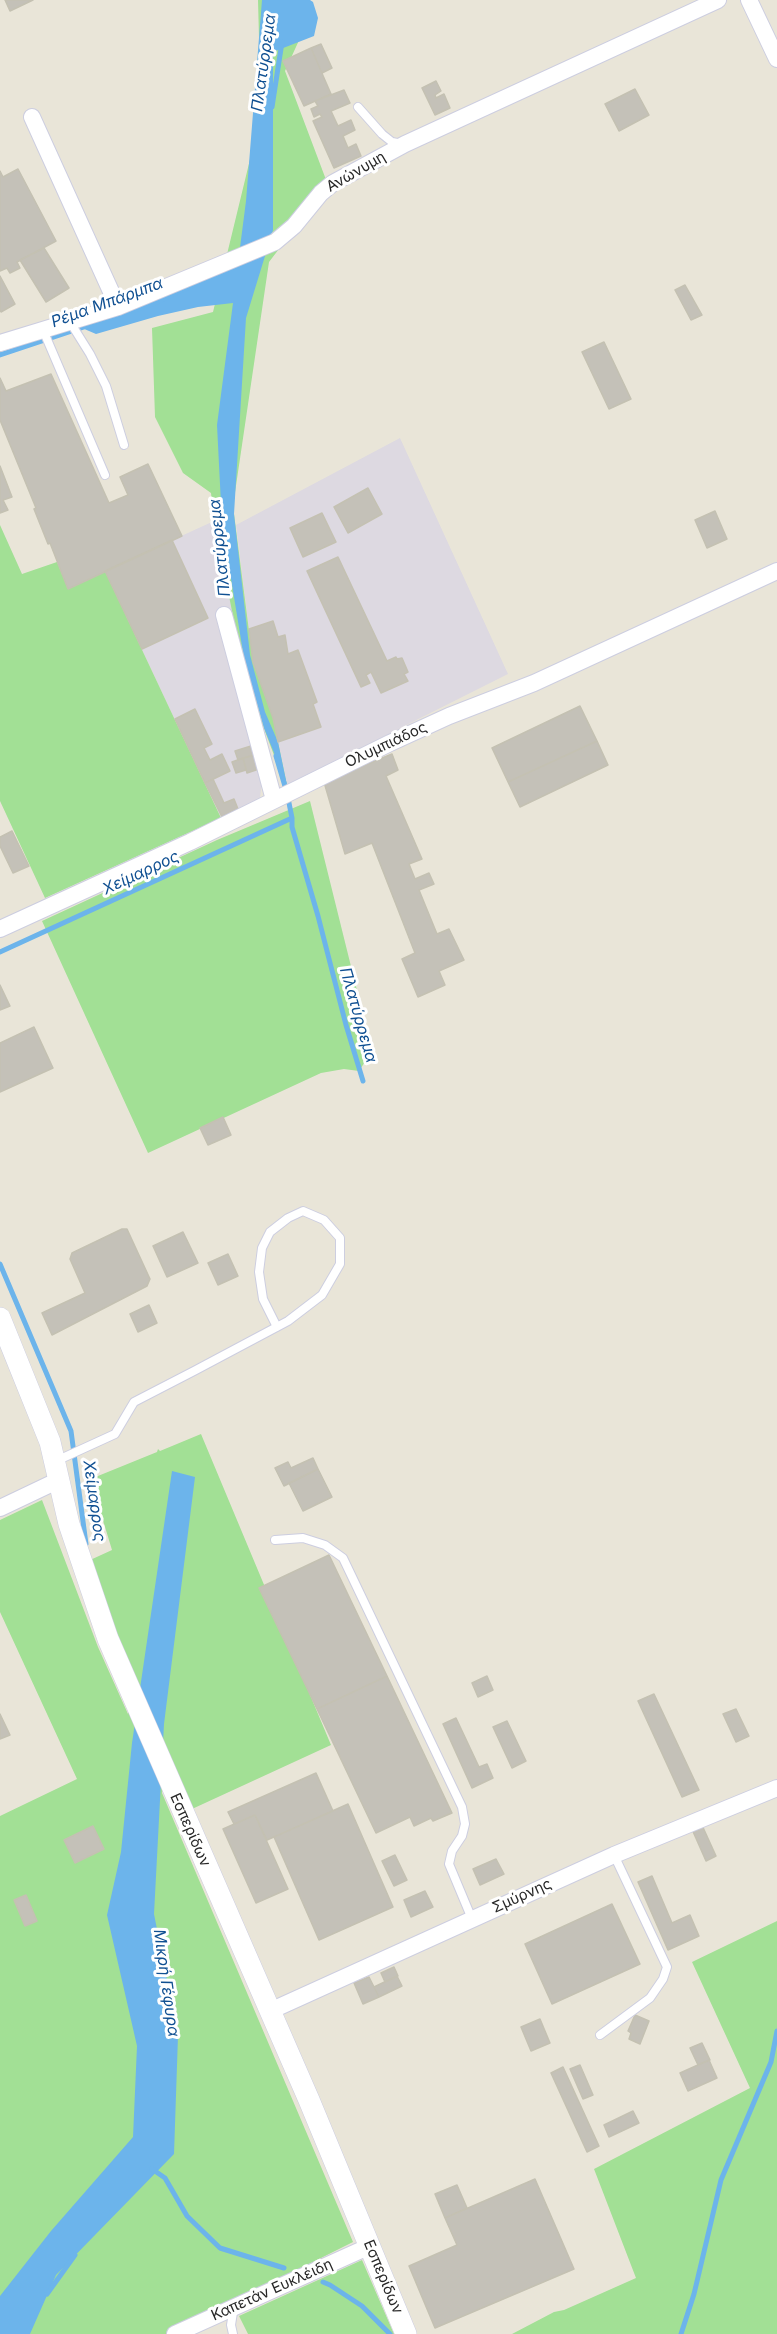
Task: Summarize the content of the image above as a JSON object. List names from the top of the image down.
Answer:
{
  "streets": {
    "street": [
      "Ανώνυμη",
      "Ολυμπιάδος",
      "Εσπερίδων",
      "Σμύρνης",
      "Καπετάν Ευκλέιδη"
    ]
  },
  "crossings": [
    ["Εσπερίδων", "Σμύρνης"],
    ["Εσπερίδων", "Καπετάν Ευκλέιδη"]
  ],
  "water": [
    "Πλατύρρεμα",
    "Ρέμα Μπάρμπα",
    "Χείμαρρος",
    "Μικρή Γέφυρα"
  ]
}
